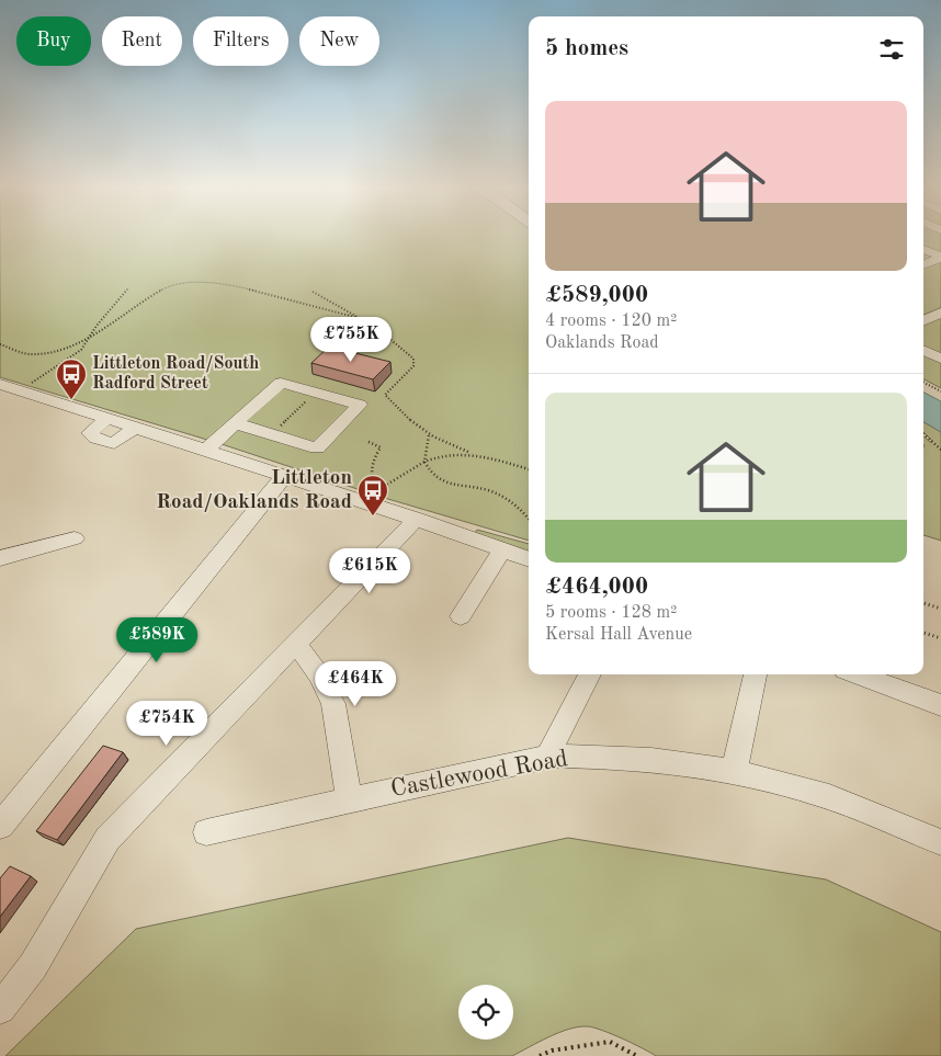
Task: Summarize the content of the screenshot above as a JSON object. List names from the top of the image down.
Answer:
{
  "streets": {
    "street": ["Castlewood Road"]
  },
  "places": {
    "bus stop": ["Littleton Road/South Radford Street", "Littleton Road/Oaklands Road"]
  },
  "page": {
    "chip": [
      "Buy",
      "Rent",
      "Filters",
      "New"
    ],
    "heading": "5 homes",
    "list": [
      {
        "name": "£589,000",
        "note": "4 rooms · 120 m² · Oaklands Road"
      },
      {
        "name": "£464,000",
        "note": "5 rooms · 128 m² · Kersal Hall Avenue"
      }
    ],
    "price": [
      "£755K",
      "£615K",
      "£589K",
      "£464K",
      "£754K"
    ]
  }
}
